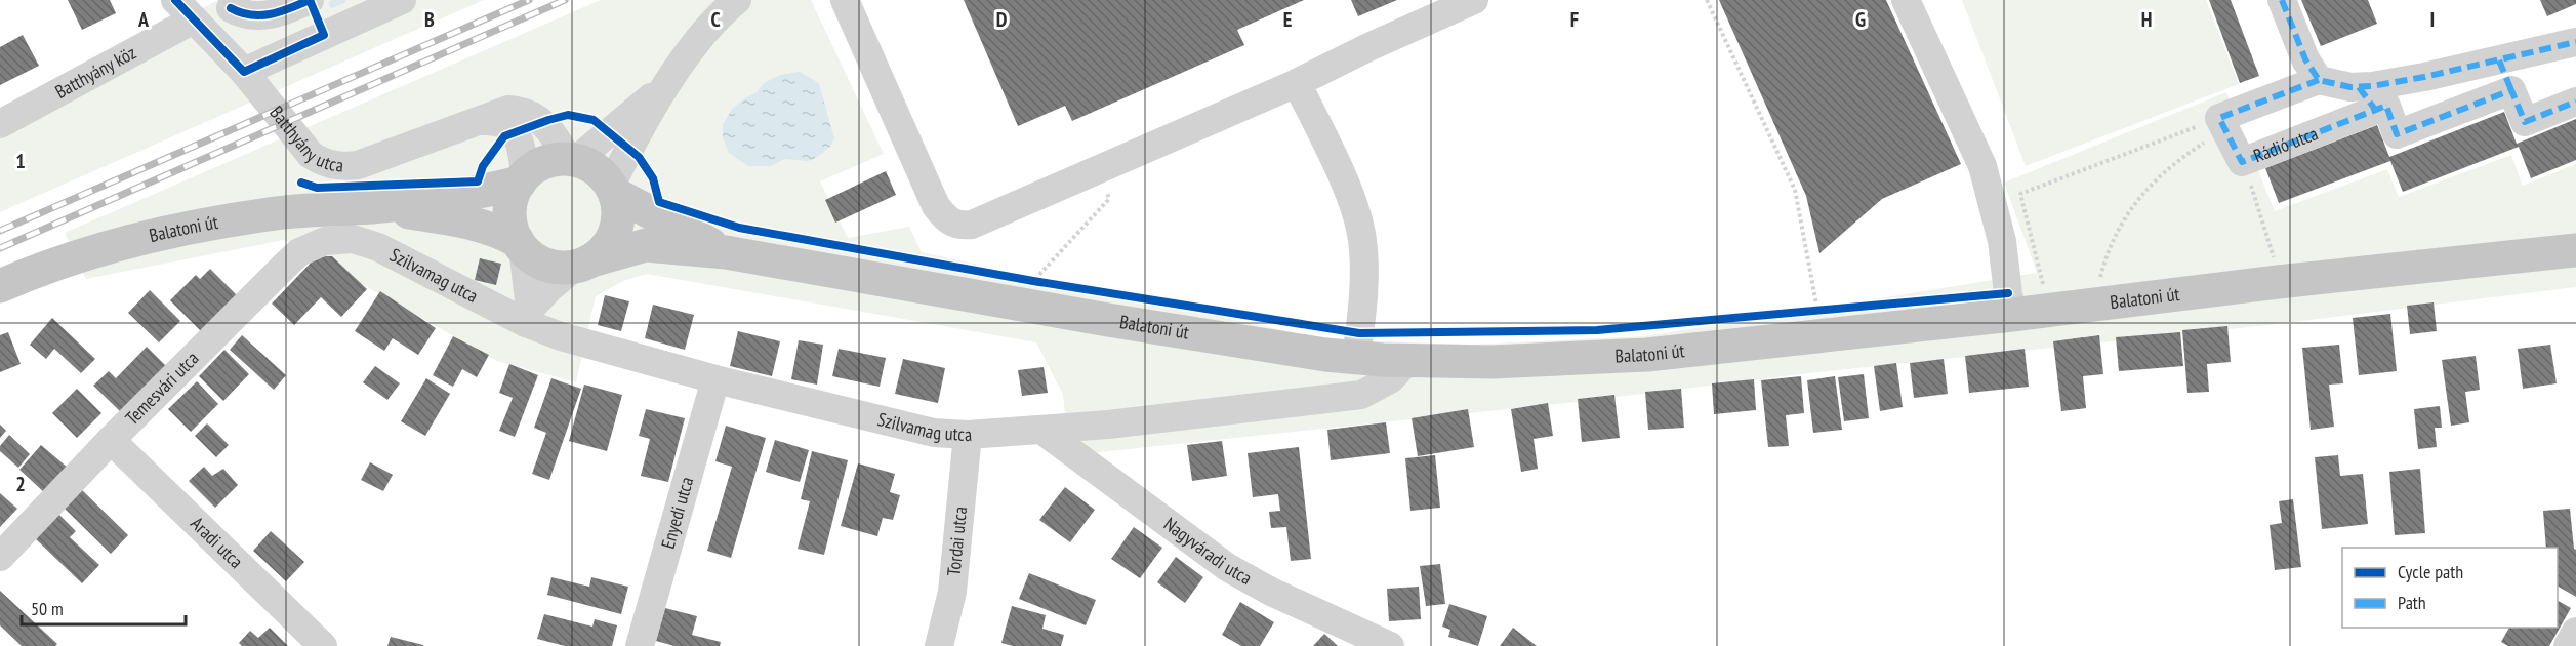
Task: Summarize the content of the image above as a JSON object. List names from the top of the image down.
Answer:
{
  "streets": {
    "main road": ["Balatoni út"],
    "street": [
      "Batthyány köz",
      "Batthyány utca",
      "Rádió utca",
      "Szilvamag utca",
      "Temesvári utca",
      "Enyedi utca",
      "Tordai utca",
      "Aradi utca",
      "Nagyváradi utca"
    ]
  },
  "crossings": [
    ["Batthyány köz", "Batthyány utca"],
    ["Batthyány utca", "Balatoni út"],
    ["Balatoni út", "Szilvamag utca"],
    ["Szilvamag utca", "Temesvári utca"],
    ["Szilvamag utca", "Enyedi utca"],
    ["Szilvamag utca", "Tordai utca"],
    ["Szilvamag utca", "Nagyváradi utca"],
    ["Temesvári utca", "Aradi utca"]
  ],
  "legend": ["Cycle path", "Path"],
  "scale_bar": "50 m",
  "grid": {
    "columns": [
      "A",
      "B",
      "C",
      "D",
      "E",
      "F",
      "G",
      "H",
      "I"
    ],
    "rows": ["1", "2"]
  }
}
